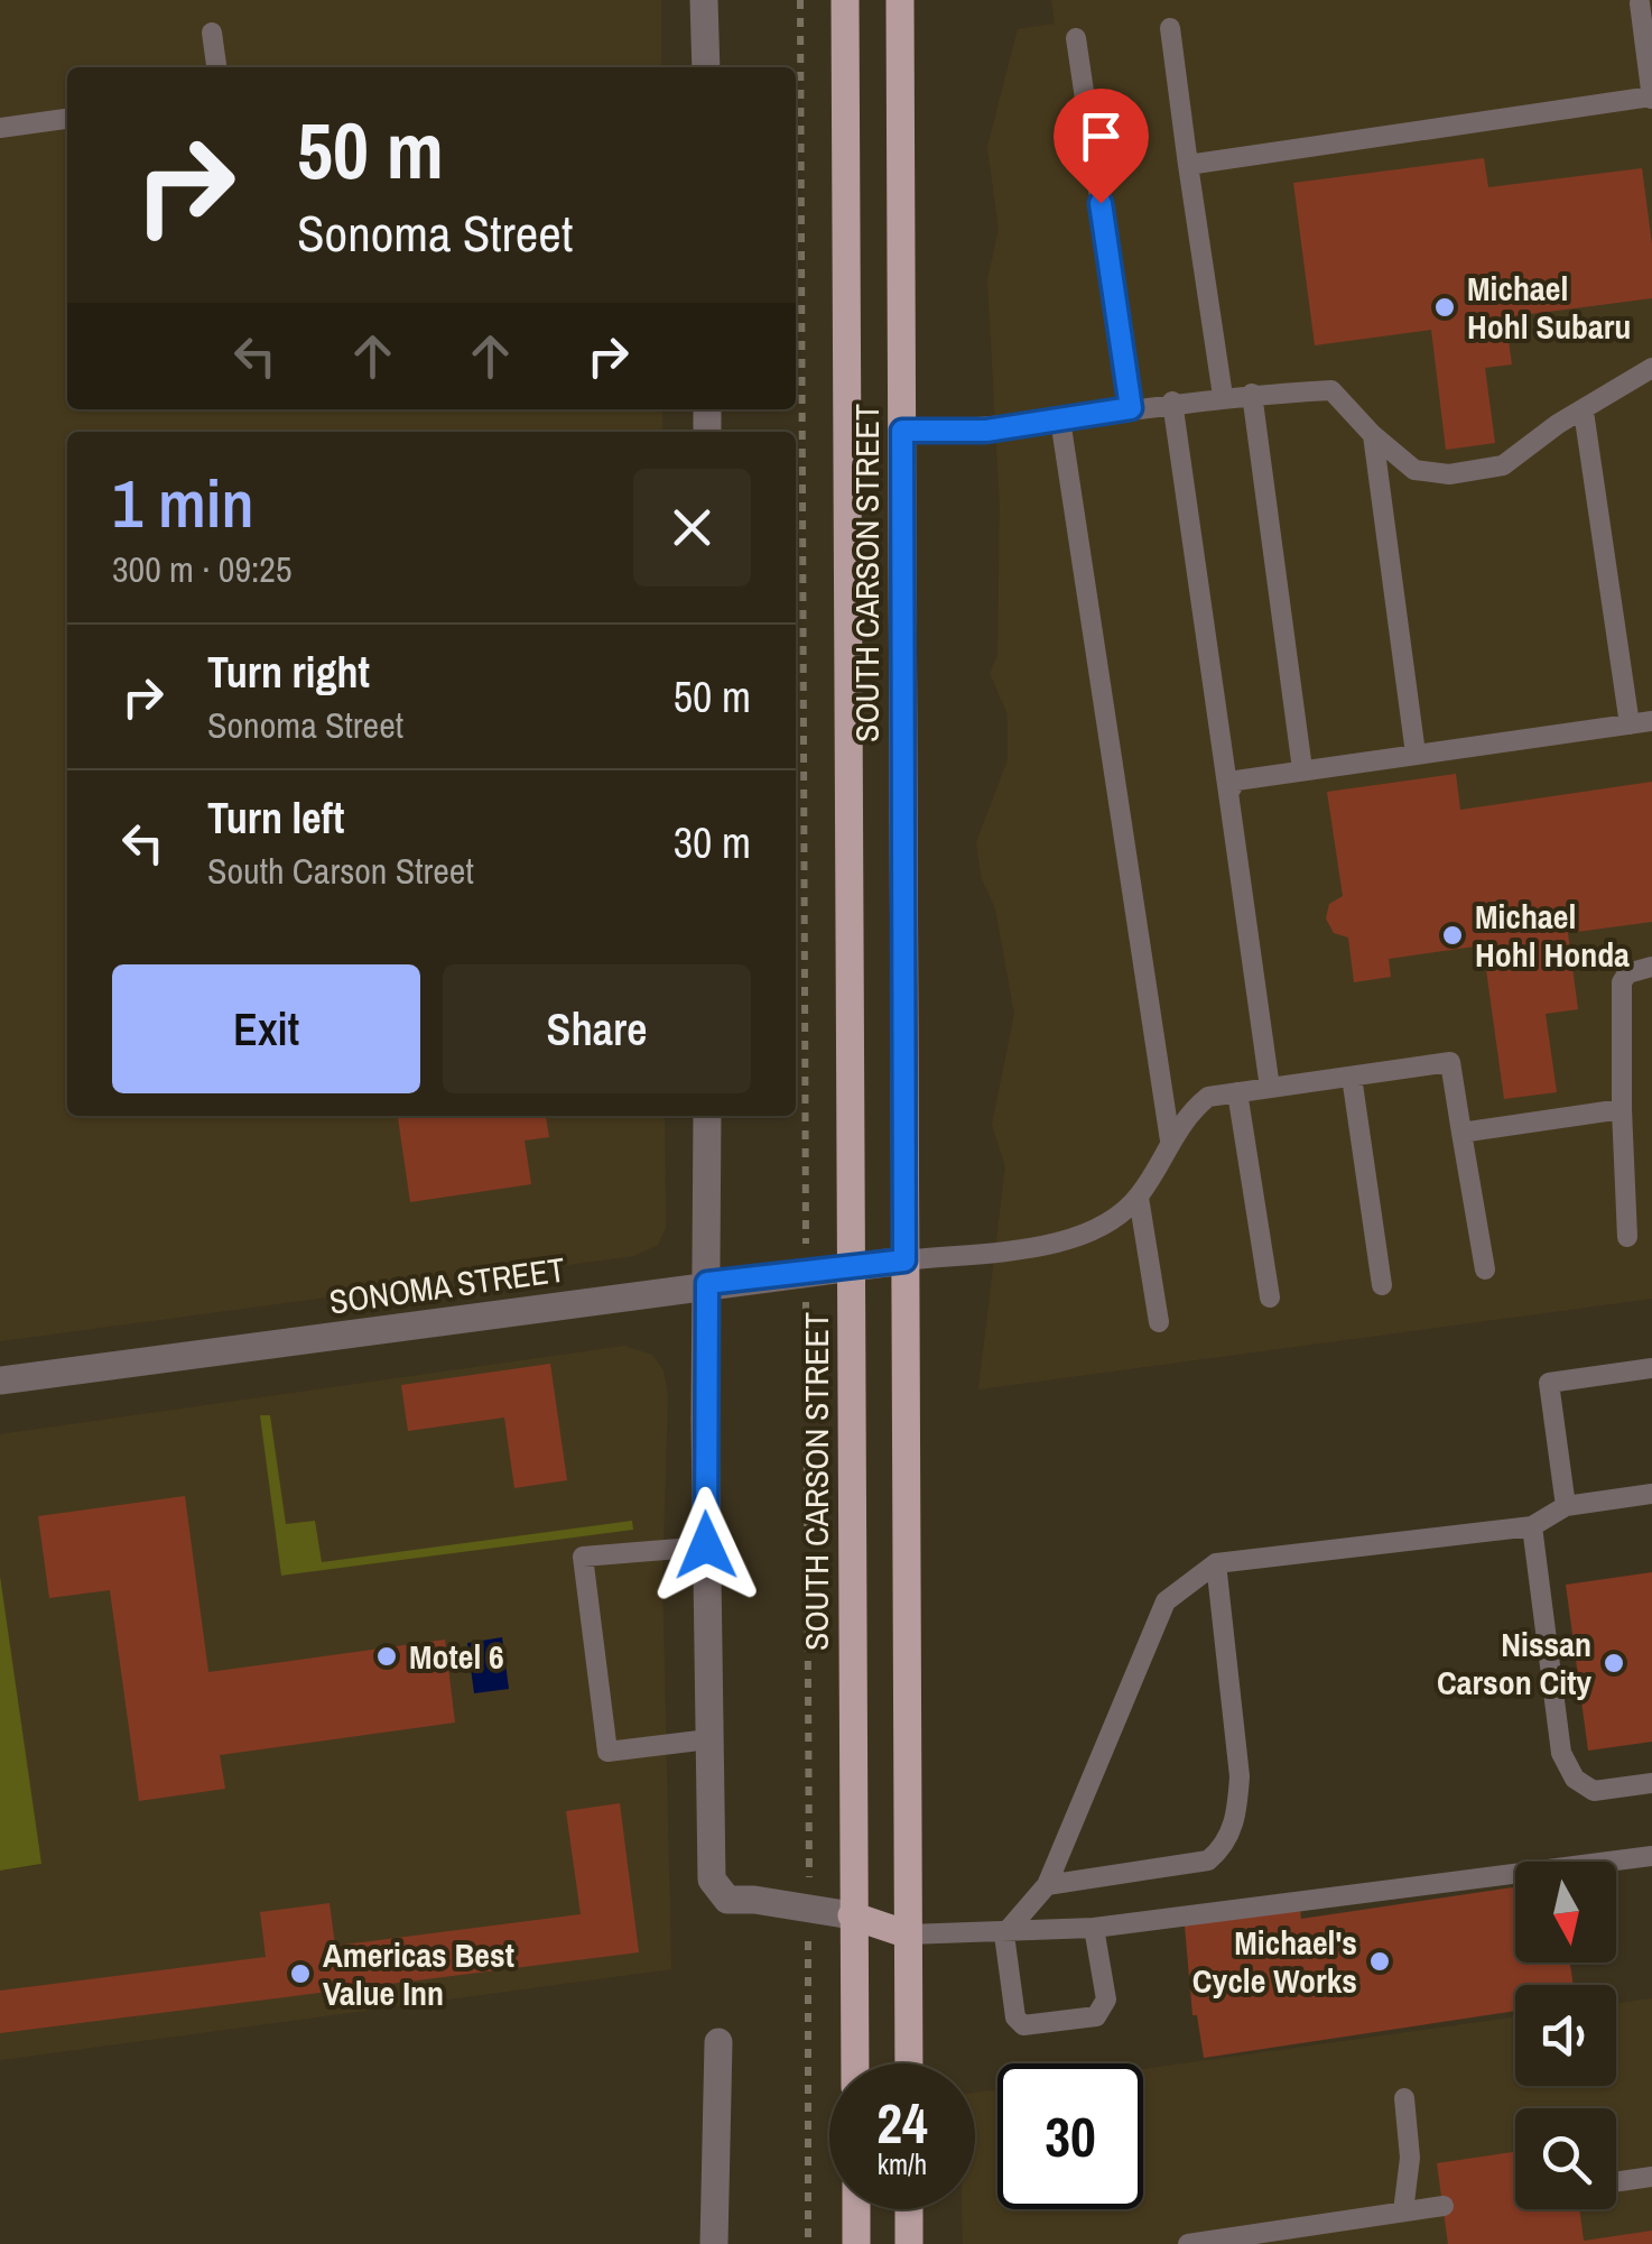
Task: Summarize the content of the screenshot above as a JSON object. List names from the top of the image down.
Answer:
{
  "streets": {
    "main road": ["SOUTH CARSON STREET"],
    "street": ["SONOMA STREET"]
  },
  "crossings": [
    ["SOUTH CARSON STREET", "SONOMA STREET"]
  ],
  "places": [
    "Michael Hohl Subaru",
    "Michael Hohl Honda",
    "Motel 6",
    "Nissan Carson City",
    "Michael's Cycle Works",
    "Americas Best Value Inn"
  ],
  "north": "bottom",
  "page": {
    "turn": ["50 m", "Sonoma Street"],
    "heading": ["1 min", "300 m · 09:25"],
    "list": [
      {
        "name": "Turn right",
        "note": "Sonoma Street",
        "value": "50 m"
      },
      {
        "name": "Turn left",
        "note": "South Carson Street",
        "value": "30 m"
      }
    ],
    "buttons": ["Exit", "Share"],
    "speed": "24 km/h",
    "limit": "30"
  }
}
